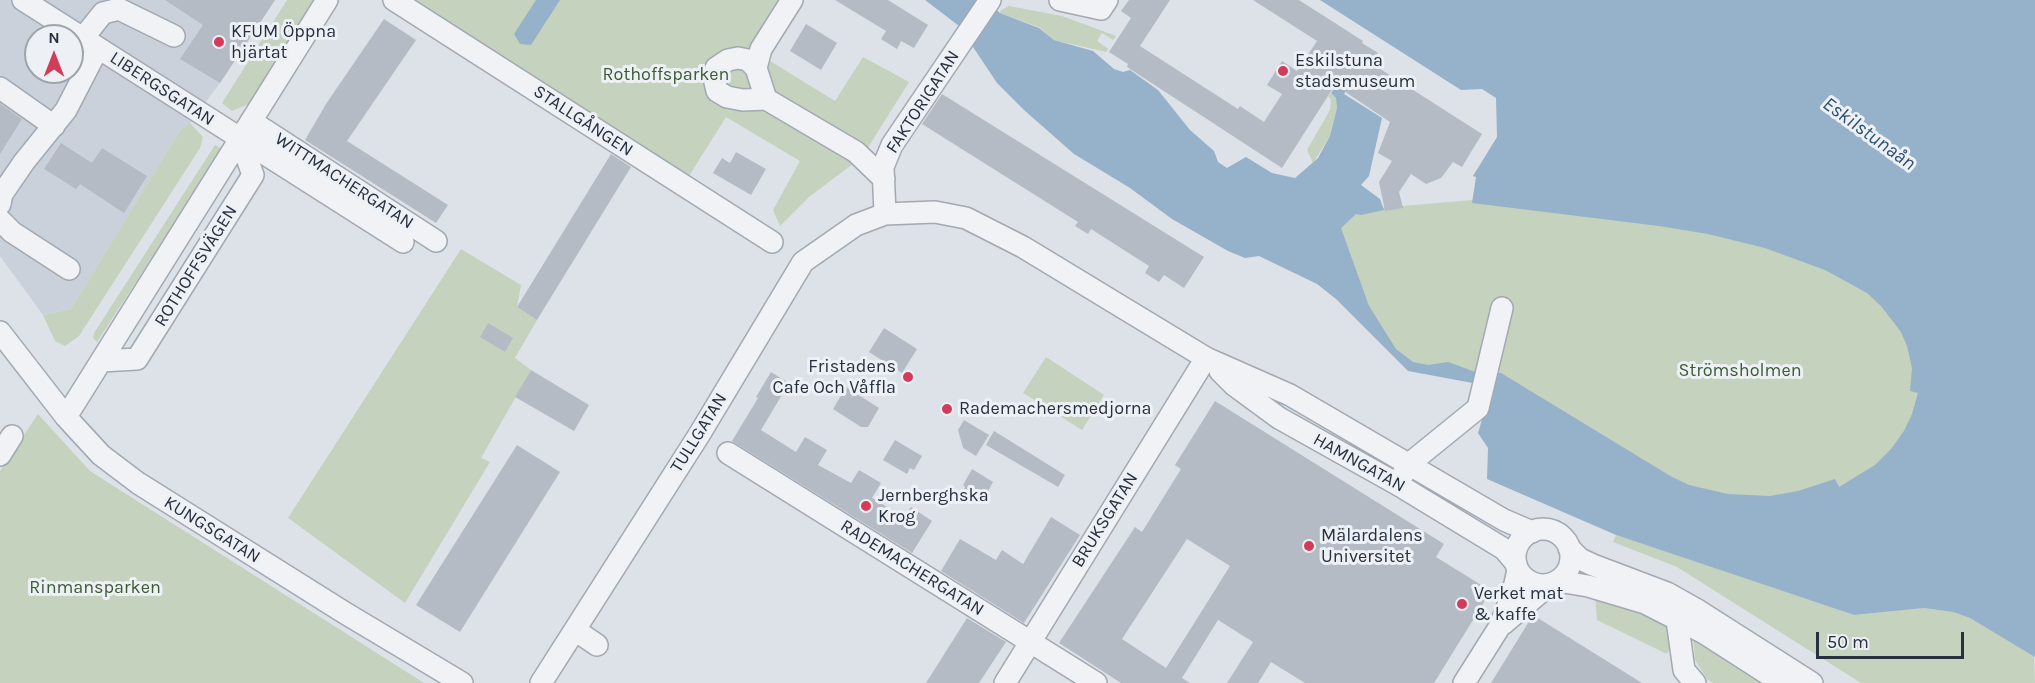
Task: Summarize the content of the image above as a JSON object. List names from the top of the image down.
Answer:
{
  "streets": {
    "street": [
      "LIBERGSGATAN",
      "FAKTORIGATAN",
      "STALLGÅNGEN",
      "WITTMACHERGATAN",
      "ROTHOFFSVÄGEN",
      "TULLGATAN",
      "HAMNGATAN",
      "BRUKSGATAN",
      "KUNGSGATAN",
      "RADEMACHERGATAN"
    ]
  },
  "crossings": [
    ["LIBERGSGATAN", "WITTMACHERGATAN"],
    ["LIBERGSGATAN", "ROTHOFFSVÄGEN"],
    ["FAKTORIGATAN", "TULLGATAN"],
    ["FAKTORIGATAN", "HAMNGATAN"],
    ["WITTMACHERGATAN", "ROTHOFFSVÄGEN"],
    ["ROTHOFFSVÄGEN", "KUNGSGATAN"],
    ["TULLGATAN", "HAMNGATAN"],
    ["HAMNGATAN", "BRUKSGATAN"],
    ["BRUKSGATAN", "RADEMACHERGATAN"]
  ],
  "water": ["Eskilstunaån"],
  "parks": ["Rothoffsparken", "Strömsholmen", "Rinmansparken"],
  "places": [
    "KFUM Öppna hjärtat",
    "Eskilstuna stadsmuseum",
    "Fristadens Cafe Och Våffla",
    "Rademachersmedjorna",
    "Jernberghska Krog",
    "Mälardalens Universitet",
    "Verket mat & kaffe"
  ],
  "scale_bar": "50 m",
  "north": "top"
}
